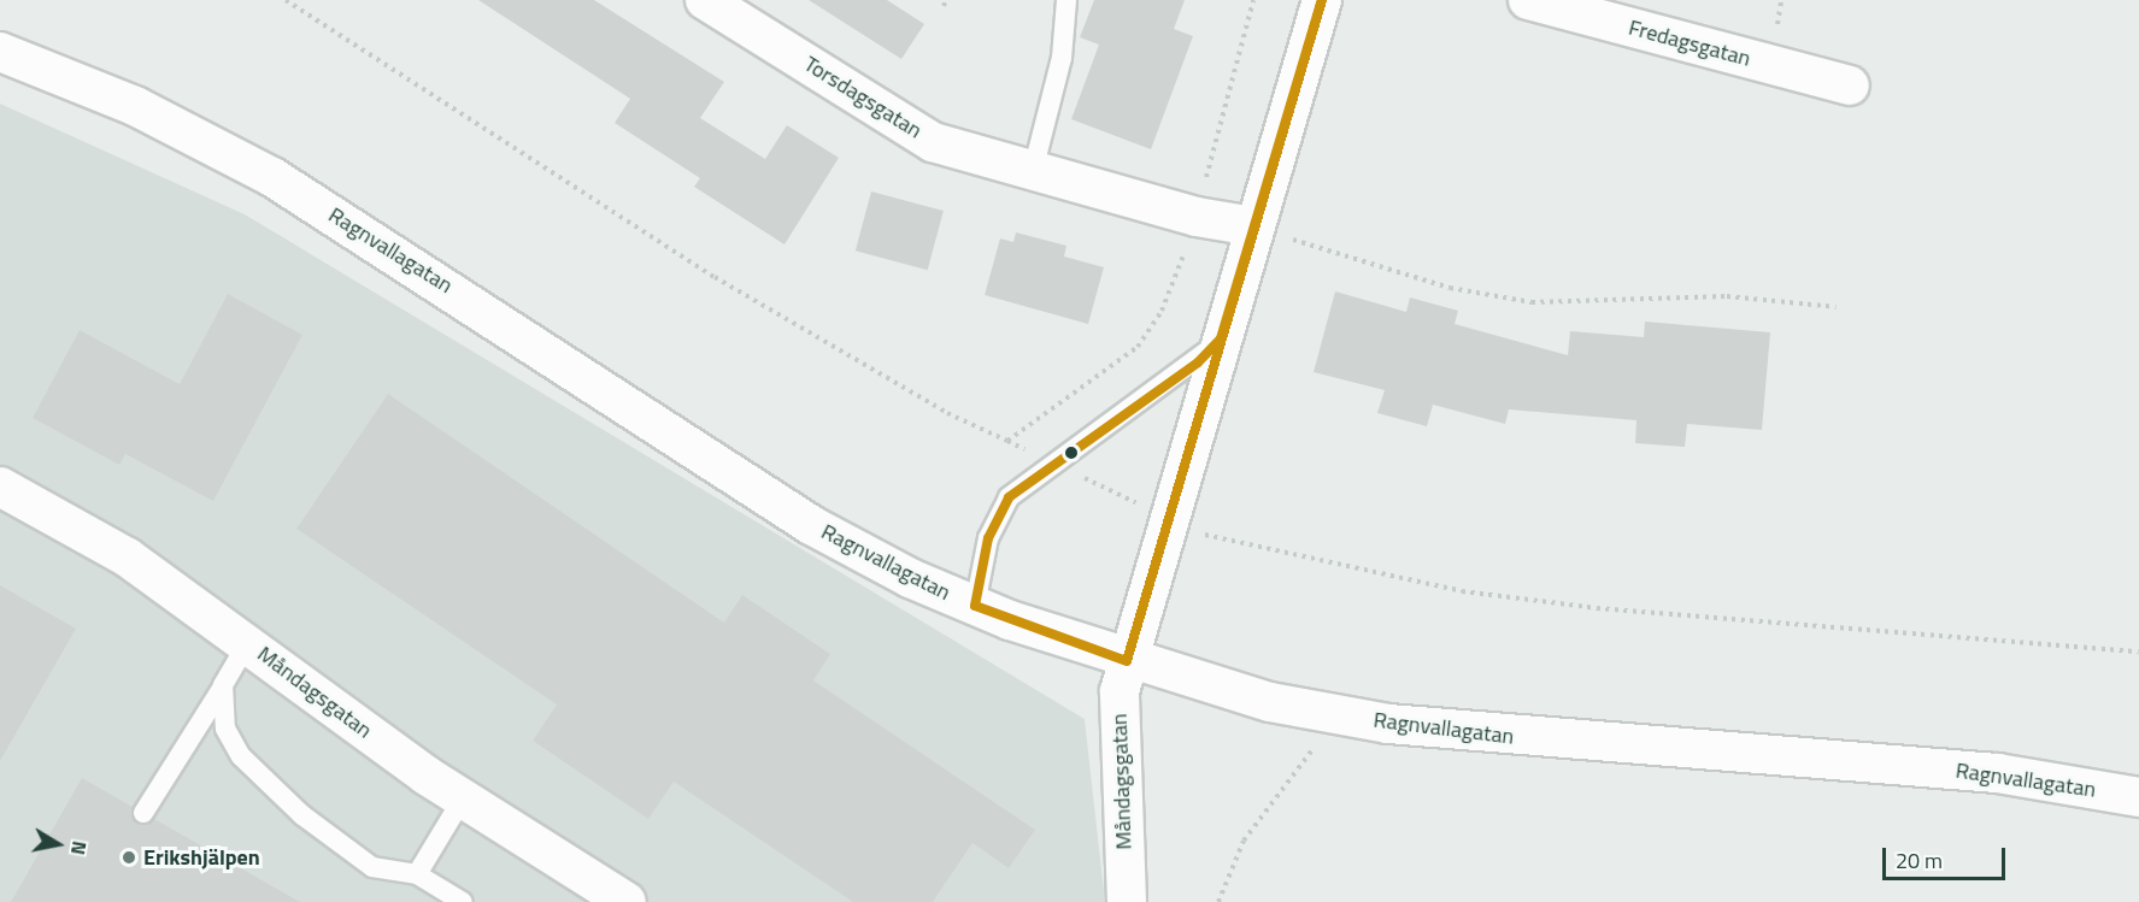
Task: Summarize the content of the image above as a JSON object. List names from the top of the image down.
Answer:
{
  "streets": {
    "street": [
      "Fredagsgatan",
      "Torsdagsgatan",
      "Ragnvallagatan",
      "Måndagsgatan"
    ]
  },
  "crossings": [
    ["Torsdagsgatan", "Måndagsgatan"],
    ["Ragnvallagatan", "Måndagsgatan"]
  ],
  "places": ["Erikshjälpen"],
  "scale_bar": "20 m",
  "north": "right"
}
